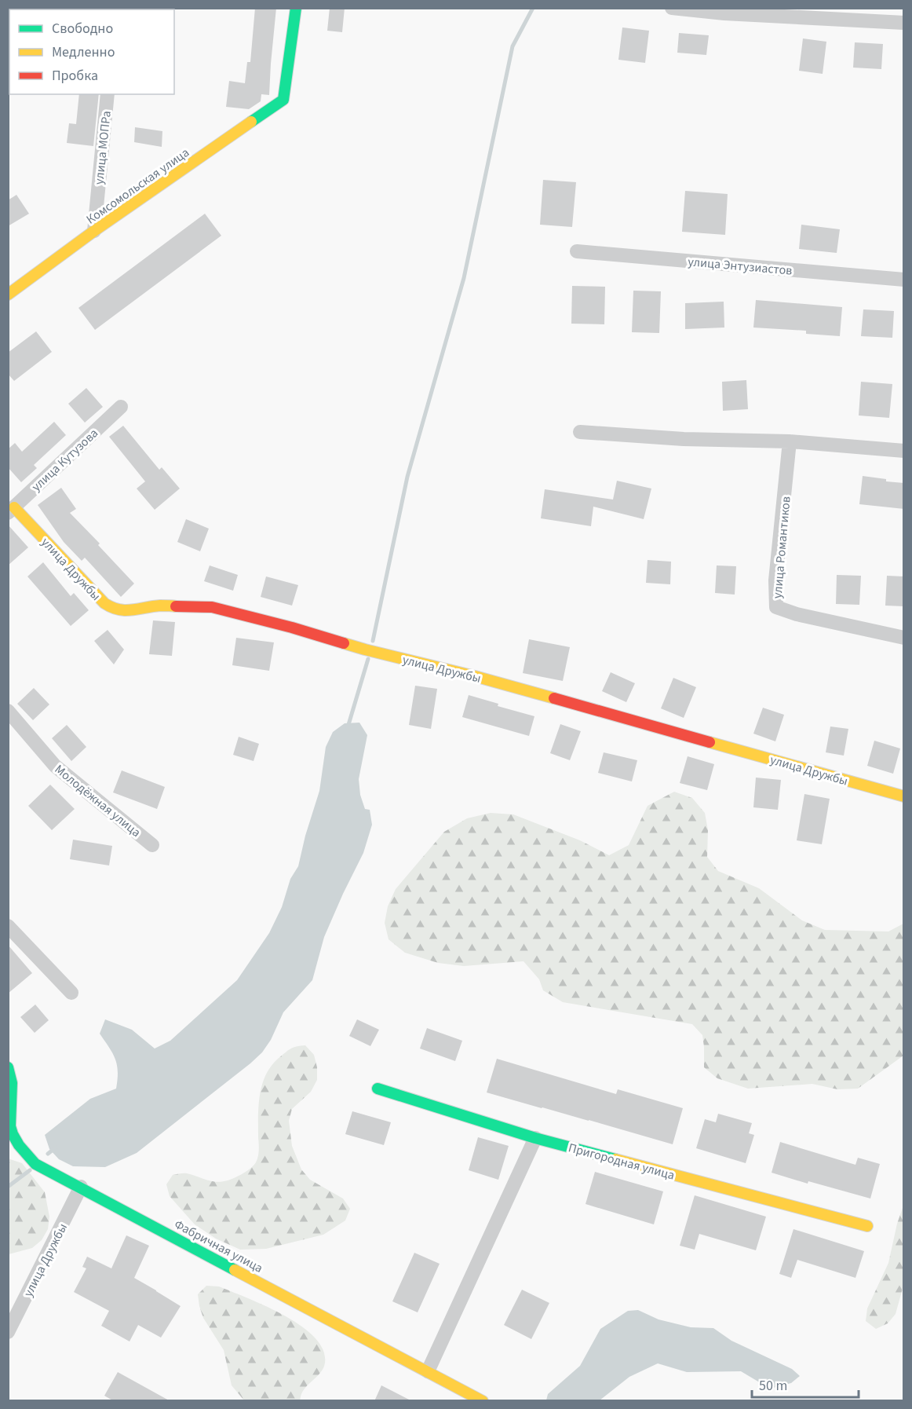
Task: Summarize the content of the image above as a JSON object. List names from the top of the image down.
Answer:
{
  "streets": {
    "street": [
      "улица МОПРа",
      "Комсомольская улица",
      "улица Энтузиастов",
      "улица Кутузова",
      "улица Романтиков",
      "улица Дружбы",
      "Молодёжная улица",
      "Пригородная улица",
      "Фабричная улица"
    ]
  },
  "crossings": [
    ["улица МОПРа", "Комсомольская улица"],
    ["улица Кутузова", "улица Дружбы"],
    ["улица Дружбы", "Фабричная улица"]
  ],
  "legend": ["Свободно", "Медленно", "Пробка"],
  "scale_bar": "50 m"
}
